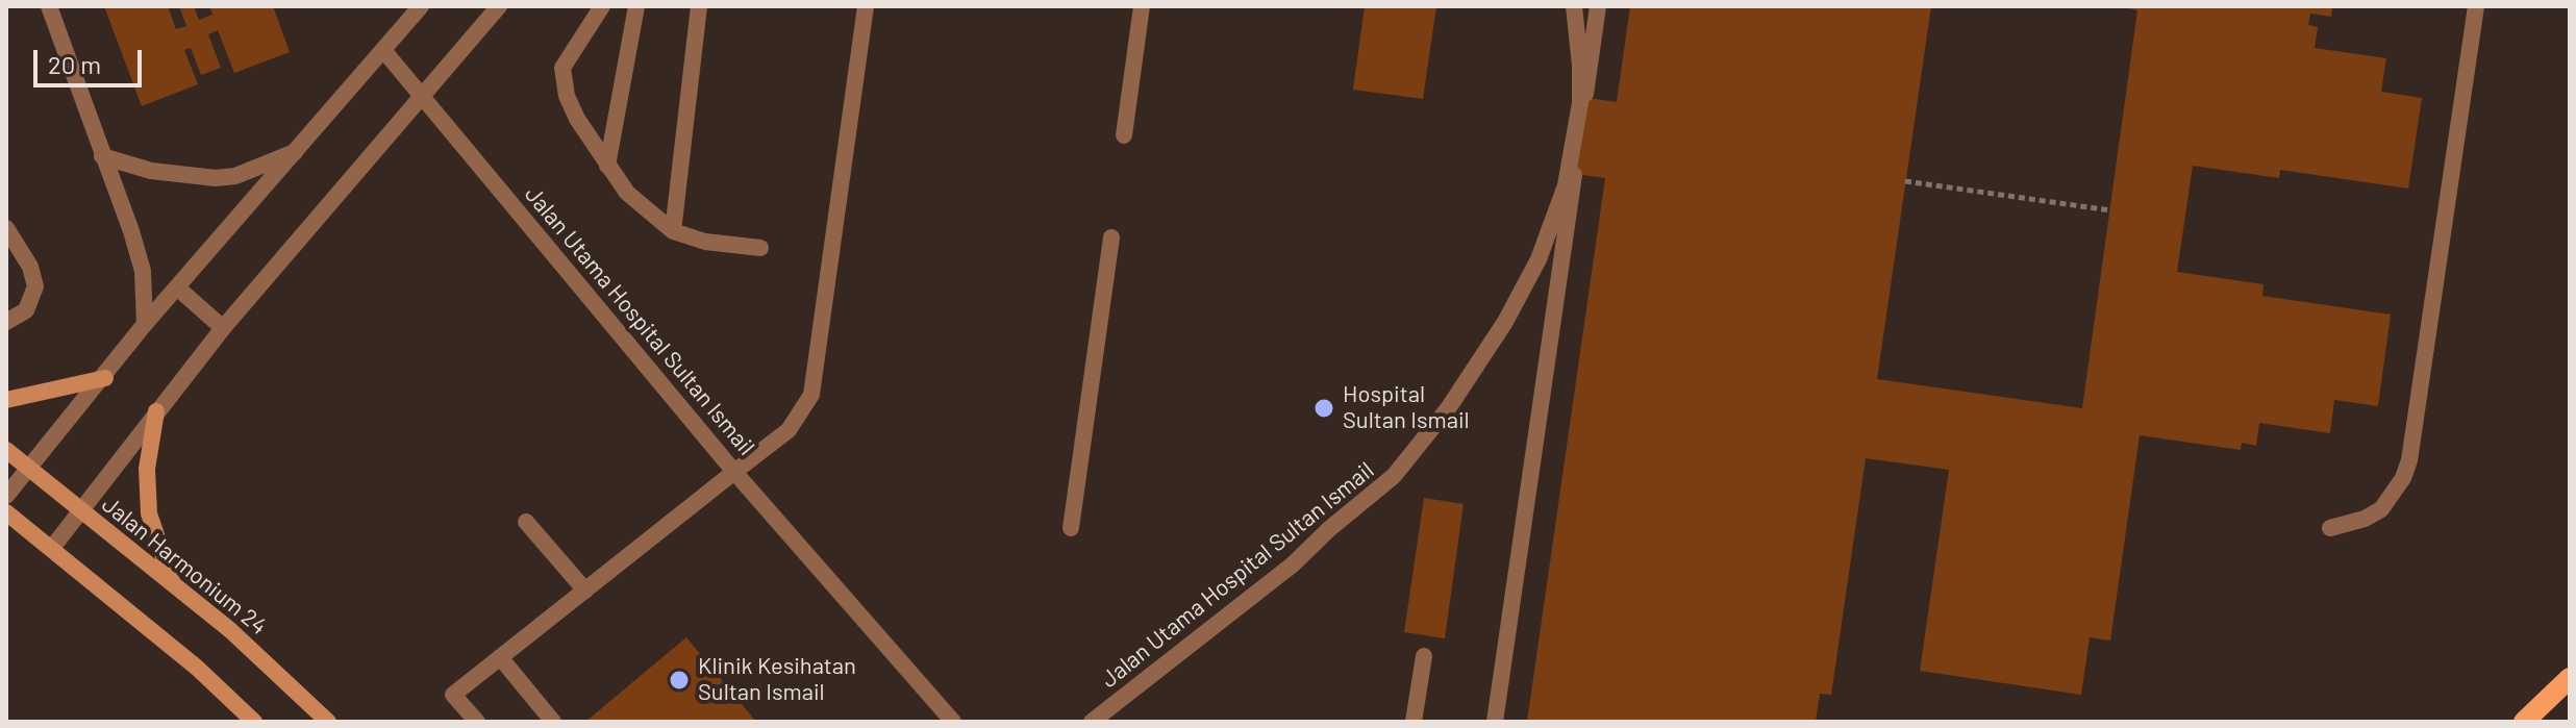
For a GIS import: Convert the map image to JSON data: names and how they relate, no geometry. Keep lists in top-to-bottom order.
{
  "streets": {
    "street": ["Jalan Utama Hospital Sultan Ismail", "Jalan Harmonium 24"]
  },
  "places": ["Hospital Sultan Ismail", "Klinik Kesihatan Sultan Ismail"],
  "scale_bar": "20 m"
}
